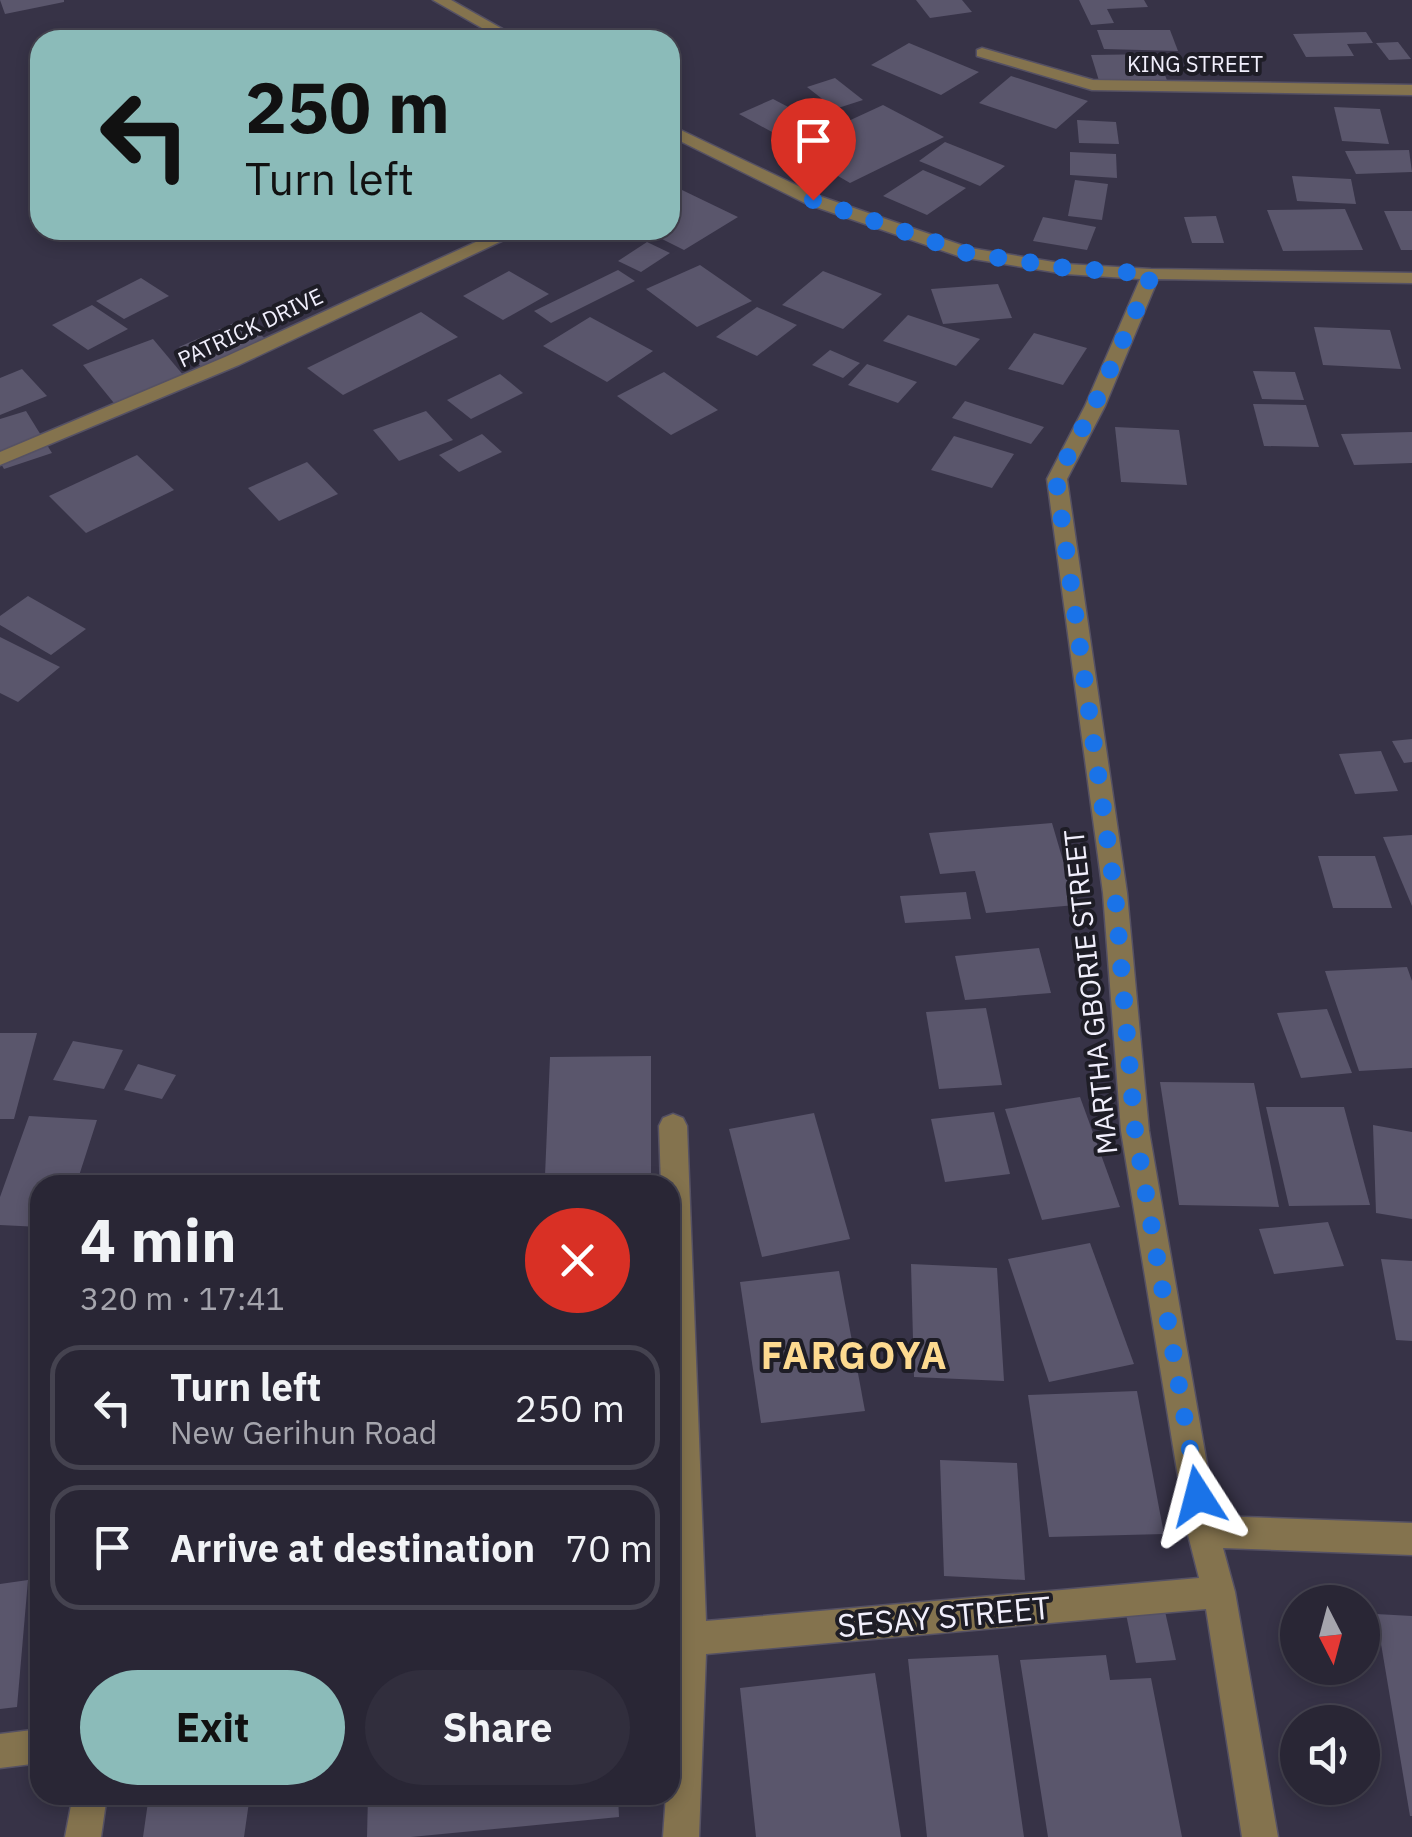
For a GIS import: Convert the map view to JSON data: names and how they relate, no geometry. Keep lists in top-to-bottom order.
{
  "streets": {
    "street": [
      "KING STREET",
      "PATRICK DRIVE",
      "MARTHA GBORIE STREET",
      "SESAY STREET"
    ]
  },
  "crossings": [
    ["MARTHA GBORIE STREET", "SESAY STREET"]
  ],
  "districts": ["FARGOYA"],
  "north": "bottom",
  "page": {
    "turn": ["250 m", "Turn left"],
    "heading": ["4 min", "320 m · 17:41"],
    "list": [
      {
        "name": "Turn left",
        "note": "New Gerihun Road",
        "value": "250 m"
      },
      {
        "name": "Arrive at destination",
        "value": "70 m"
      }
    ],
    "buttons": ["Exit", "Share"]
  }
}
